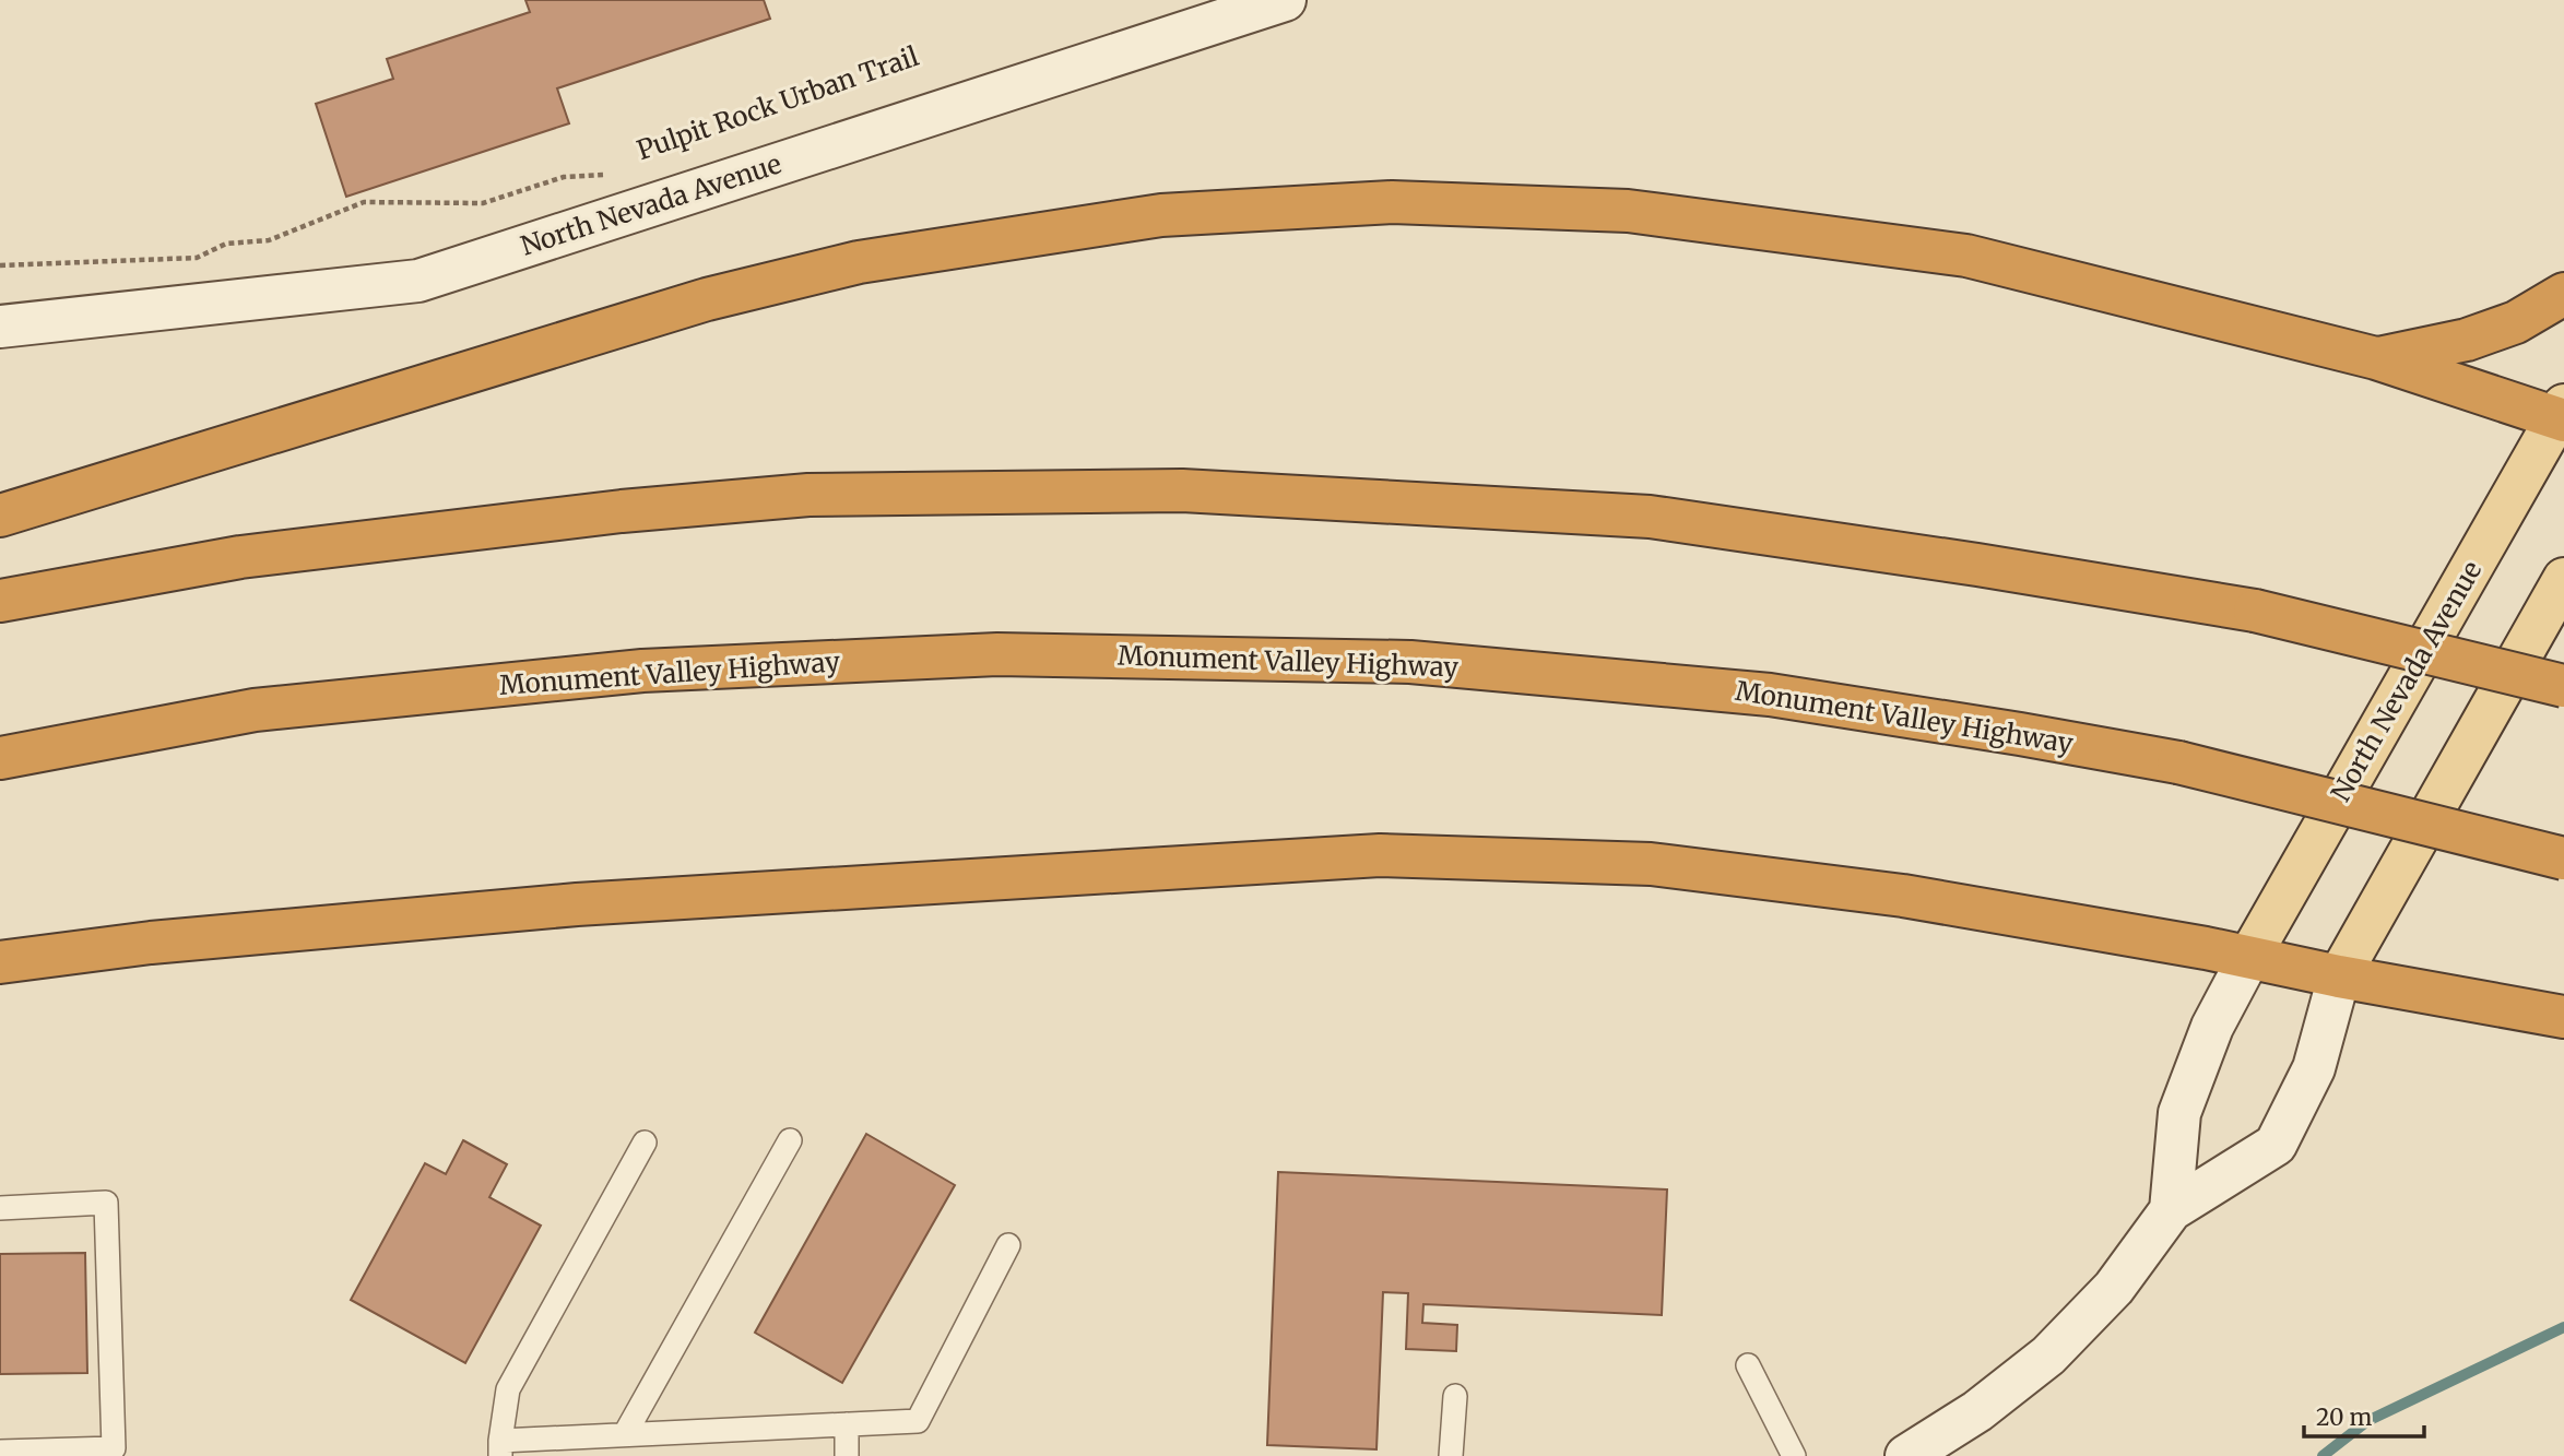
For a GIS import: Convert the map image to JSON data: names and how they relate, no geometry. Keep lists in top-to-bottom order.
{
  "streets": {
    "highway": ["Monument Valley Highway"],
    "main road": ["North Nevada Avenue"],
    "path": ["Pulpit Rock Urban Trail"]
  },
  "scale_bar": "20 m"
}
